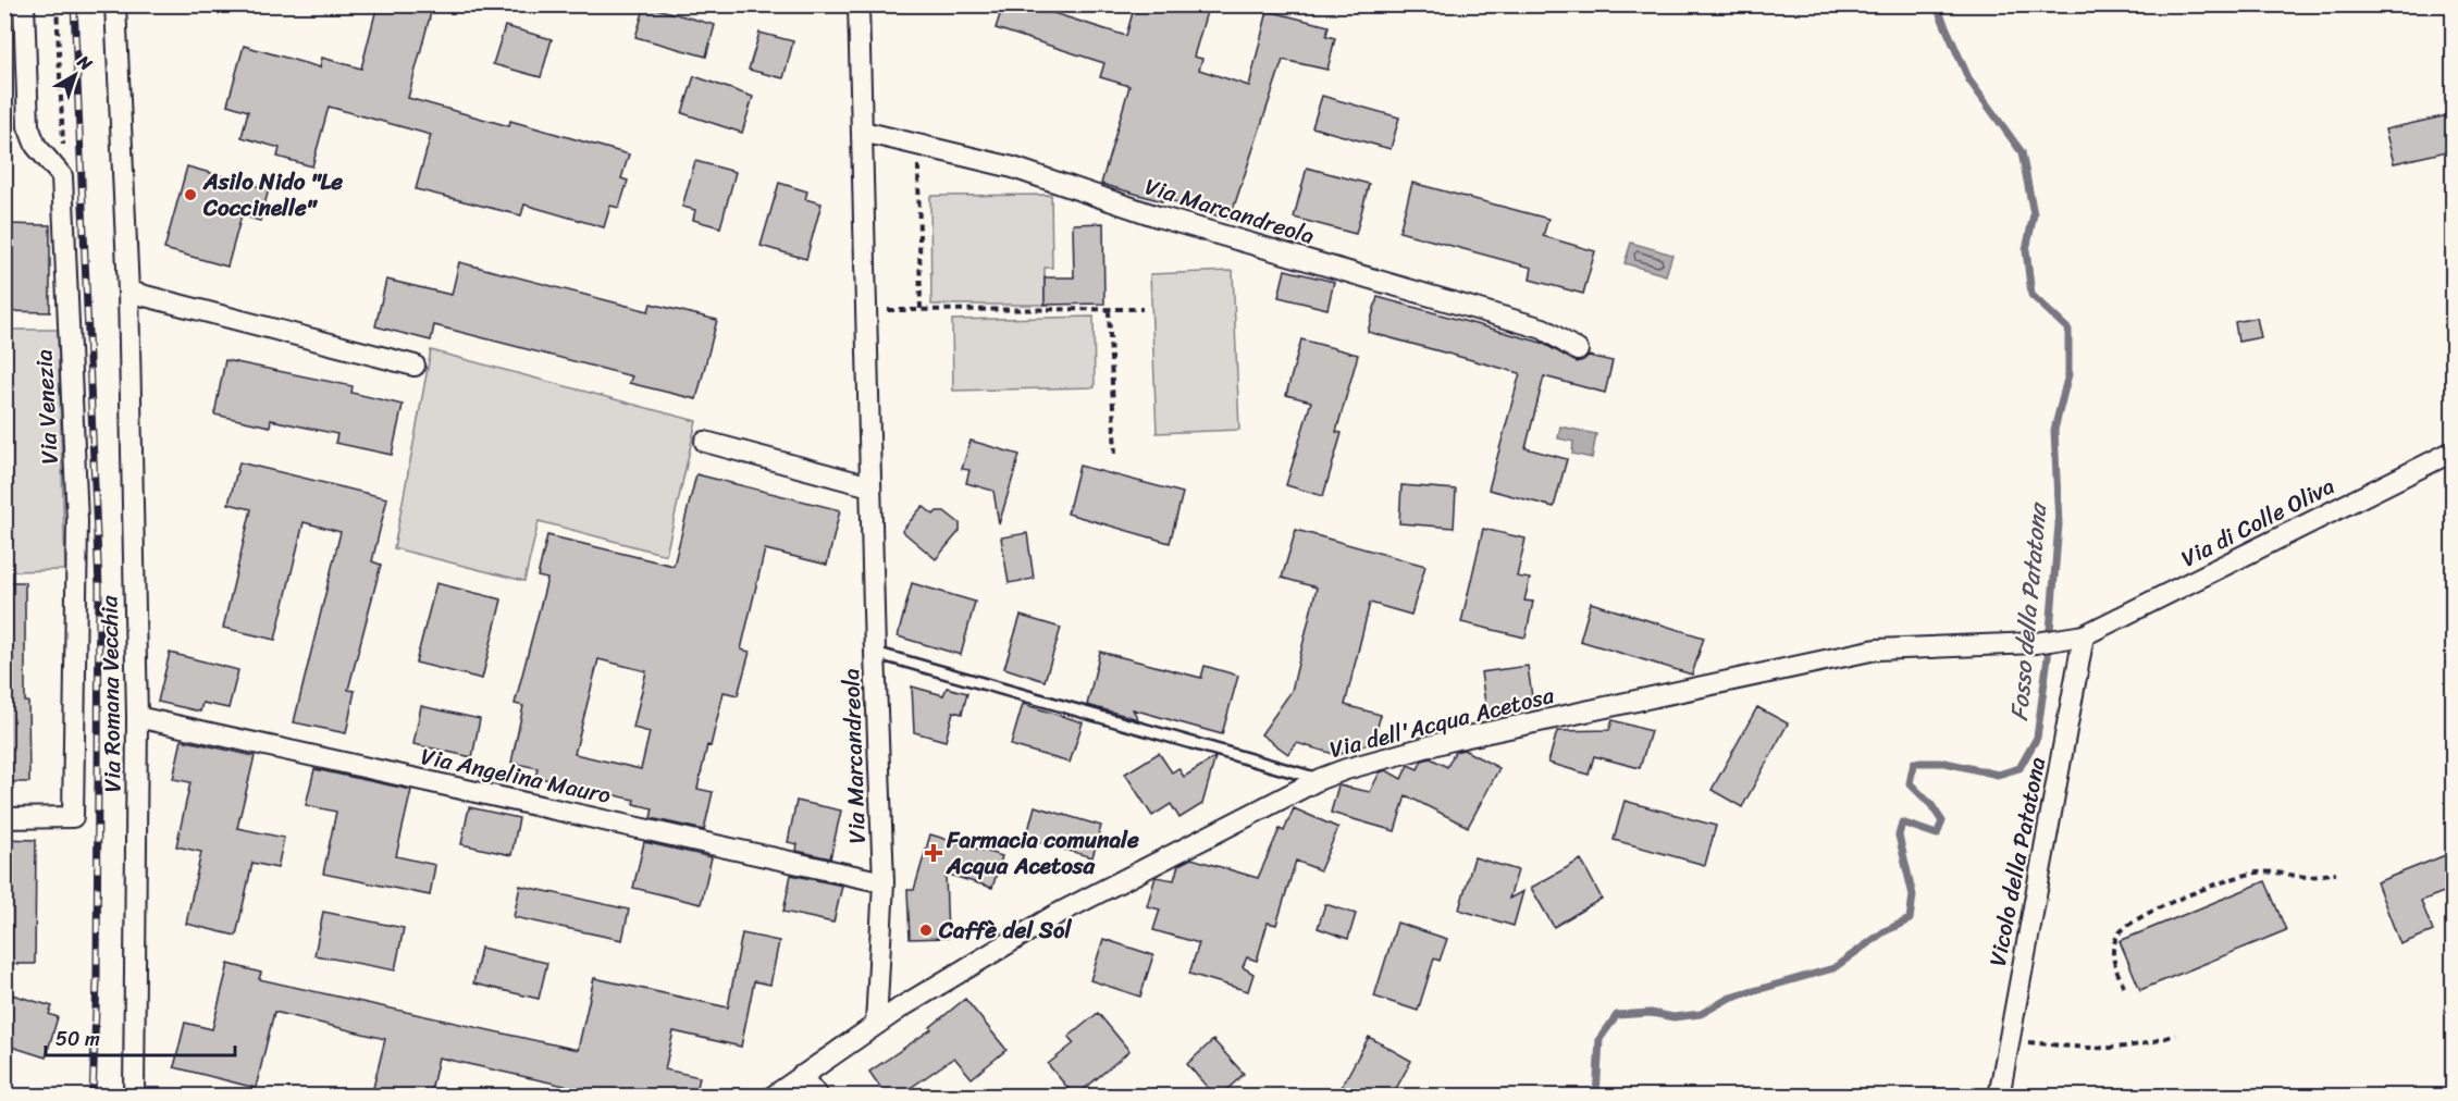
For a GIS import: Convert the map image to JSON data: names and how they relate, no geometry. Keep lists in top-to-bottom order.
{
  "streets": {
    "street": [
      "Via Marcandreola",
      "Via Venezia",
      "Via di Colle Oliva",
      "Via Romana Vecchia",
      "Via dell'Acqua Acetosa",
      "Via Angelina Mauro",
      "Vicolo della Patatona"
    ]
  },
  "crossings": [
    ["Via Marcandreola", "Via dell'Acqua Acetosa"],
    ["Via Marcandreola", "Via Angelina Mauro"],
    ["Via di Colle Oliva", "Via dell'Acqua Acetosa"],
    ["Via di Colle Oliva", "Vicolo della Patatona"],
    ["Via Romana Vecchia", "Via Angelina Mauro"],
    ["Via dell'Acqua Acetosa", "Vicolo della Patatona"]
  ],
  "water": ["Fosso della Patatona"],
  "places": {
    "other": ["Asilo Nido \"Le Coccinelle\"", "Caffè del Sol"],
    "health": ["Farmacia comunale Acqua Acetosa"]
  },
  "scale_bar": "50 m",
  "north": "top right"
}
